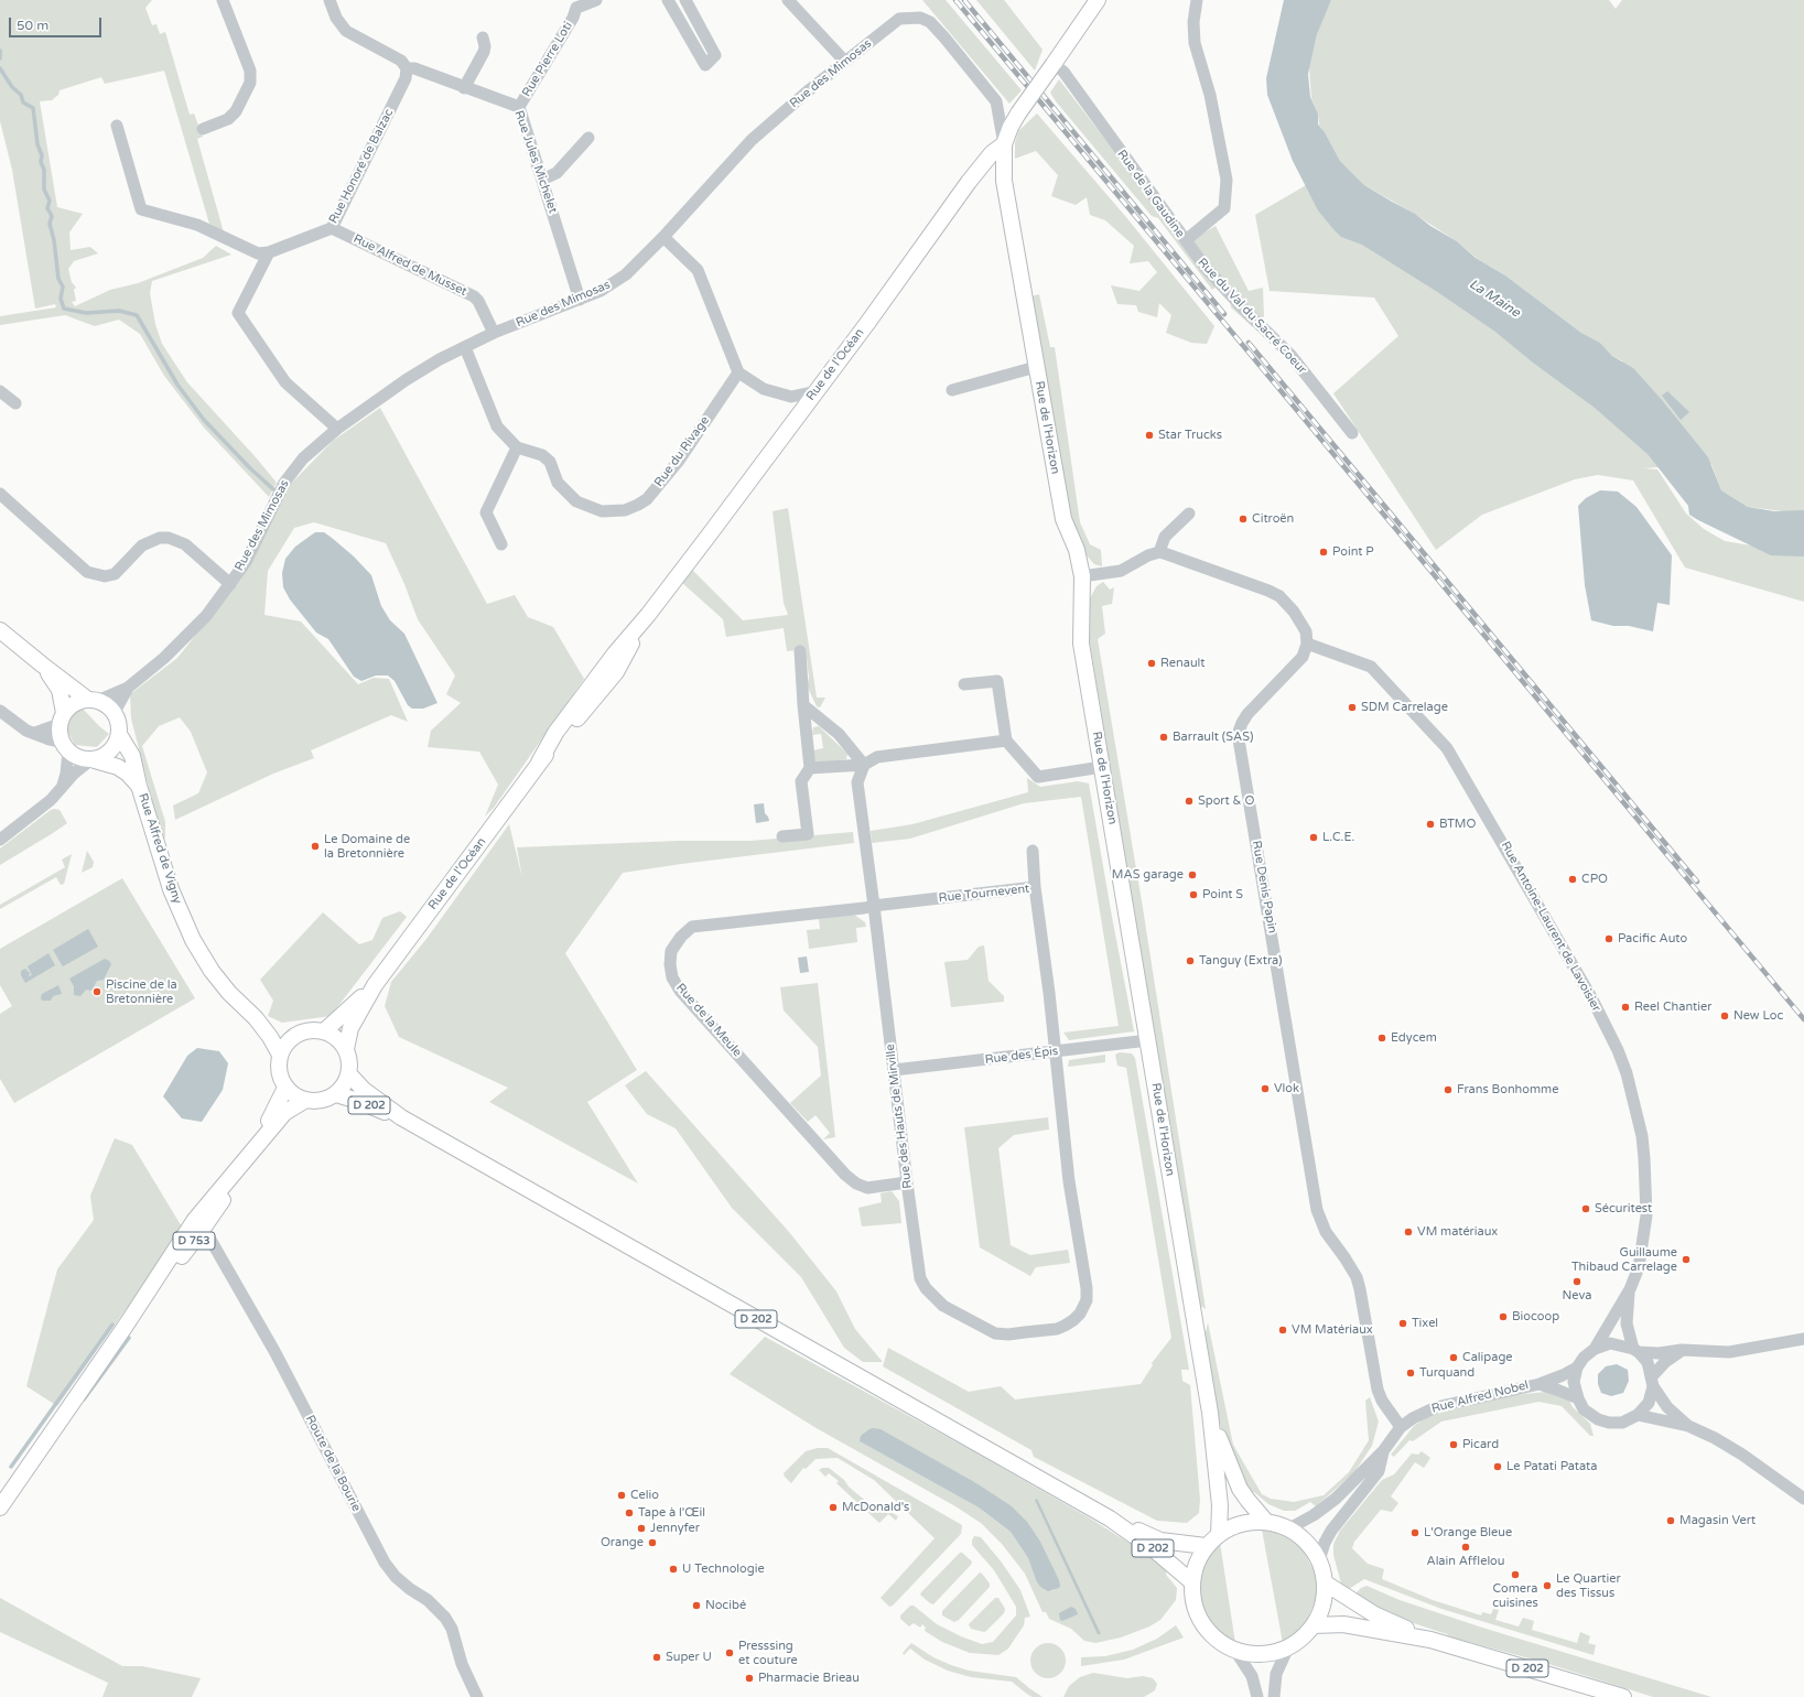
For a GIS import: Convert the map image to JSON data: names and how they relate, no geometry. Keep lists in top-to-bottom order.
{
  "streets": {
    "main road": [
      "Rue de l'Océan",
      "Rue de l'Horizon",
      "Rue Alfred de Vigny",
      "D 202",
      "D 753"
    ],
    "street": [
      "Rue Pierre Loti",
      "Rue des Mimosas",
      "Rue Jules Michelet",
      "Rue Honoré de Balzac",
      "Rue de la Gaudine",
      "Rue Alfred de Musset",
      "Rue du Val du Sacré Coeur",
      "Rue du Rivage",
      "Rue Denis Papin",
      "Rue Tournevent",
      "Rue Antoine-Laurent de Lavoisier",
      "Rue de la Meule",
      "Rue des Épis",
      "Rue des Hauts de Mirville",
      "Rue Alfred Nobel",
      "Route de la Bourie"
    ]
  },
  "crossings": [
    ["Rue Pierre Loti", "Rue Jules Michelet"],
    ["Rue des Mimosas", "Rue Jules Michelet"],
    ["Rue des Mimosas", "Rue Alfred de Musset"],
    ["Rue des Mimosas", "Rue de l'Océan"],
    ["Rue des Mimosas", "Rue de l'Horizon"],
    ["Rue des Mimosas", "Rue Alfred de Vigny"],
    ["Rue Jules Michelet", "Rue Honoré de Balzac"],
    ["Rue Honoré de Balzac", "Rue Alfred de Musset"],
    ["Rue de la Gaudine", "Rue du Val du Sacré Coeur"],
    ["Rue de la Gaudine", "Rue de l'Océan"],
    ["Rue de l'Océan", "Rue de l'Horizon"],
    ["Rue de l'Océan", "Rue Alfred de Vigny"],
    ["Rue de l'Océan", "D 202"],
    ["Rue de l'Océan", "D 753"],
    ["Rue de l'Horizon", "Rue des Épis"],
    ["Rue Alfred de Vigny", "D 202"],
    ["Rue Alfred de Vigny", "D 753"],
    ["Rue Denis Papin", "Rue Antoine-Laurent de Lavoisier"],
    ["Rue Denis Papin", "Rue Alfred Nobel"],
    ["Rue Tournevent", "Rue de la Meule"],
    ["Rue Tournevent", "Rue des Épis"],
    ["Rue Tournevent", "Rue des Hauts de Mirville"],
    ["Rue Antoine-Laurent de Lavoisier", "Rue Alfred Nobel"],
    ["Rue de la Meule", "Rue des Hauts de Mirville"],
    ["Rue des Épis", "Rue des Hauts de Mirville"],
    ["D 202", "D 753"],
    ["D 753", "Route de la Bourie"]
  ],
  "water": ["La Maine"],
  "places": [
    "Star Trucks",
    "Citroën",
    "Point P",
    "Renault",
    "SDM Carrelage",
    "Barrault (SAS)",
    "Sport & O",
    "BTMO",
    "L.C.E.",
    "Le Domaine de la Bretonnière",
    "MAS garage",
    "CPO",
    "Point S",
    "Pacific Auto",
    "Tanguy (Extra)",
    "Piscine de la Bretonnière",
    "Reel Chantier",
    "New Loc",
    "Edycem",
    "Vlok",
    "Frans Bonhomme",
    "Sécuritest",
    "VM matériaux",
    "Guillaume Thibaud Carrelage",
    "Neva",
    "Biocoop",
    "Tixel",
    "VM Matériaux",
    "Calipage",
    "Turquand",
    "Picard",
    "Le Patati Patata",
    "Celio",
    "McDonald's",
    "Tape à l'Œil",
    "Magasin Vert",
    "Jennyfer",
    "L'Orange Bleue",
    "Orange",
    "Alain Afflelou",
    "U Technologie",
    "Comera cuisines",
    "Le Quartier des Tissus",
    "Nocibé",
    "Presssing et couture",
    "Super U",
    "Pharmacie Brieau"
  ],
  "scale_bar": "50 m"
}
